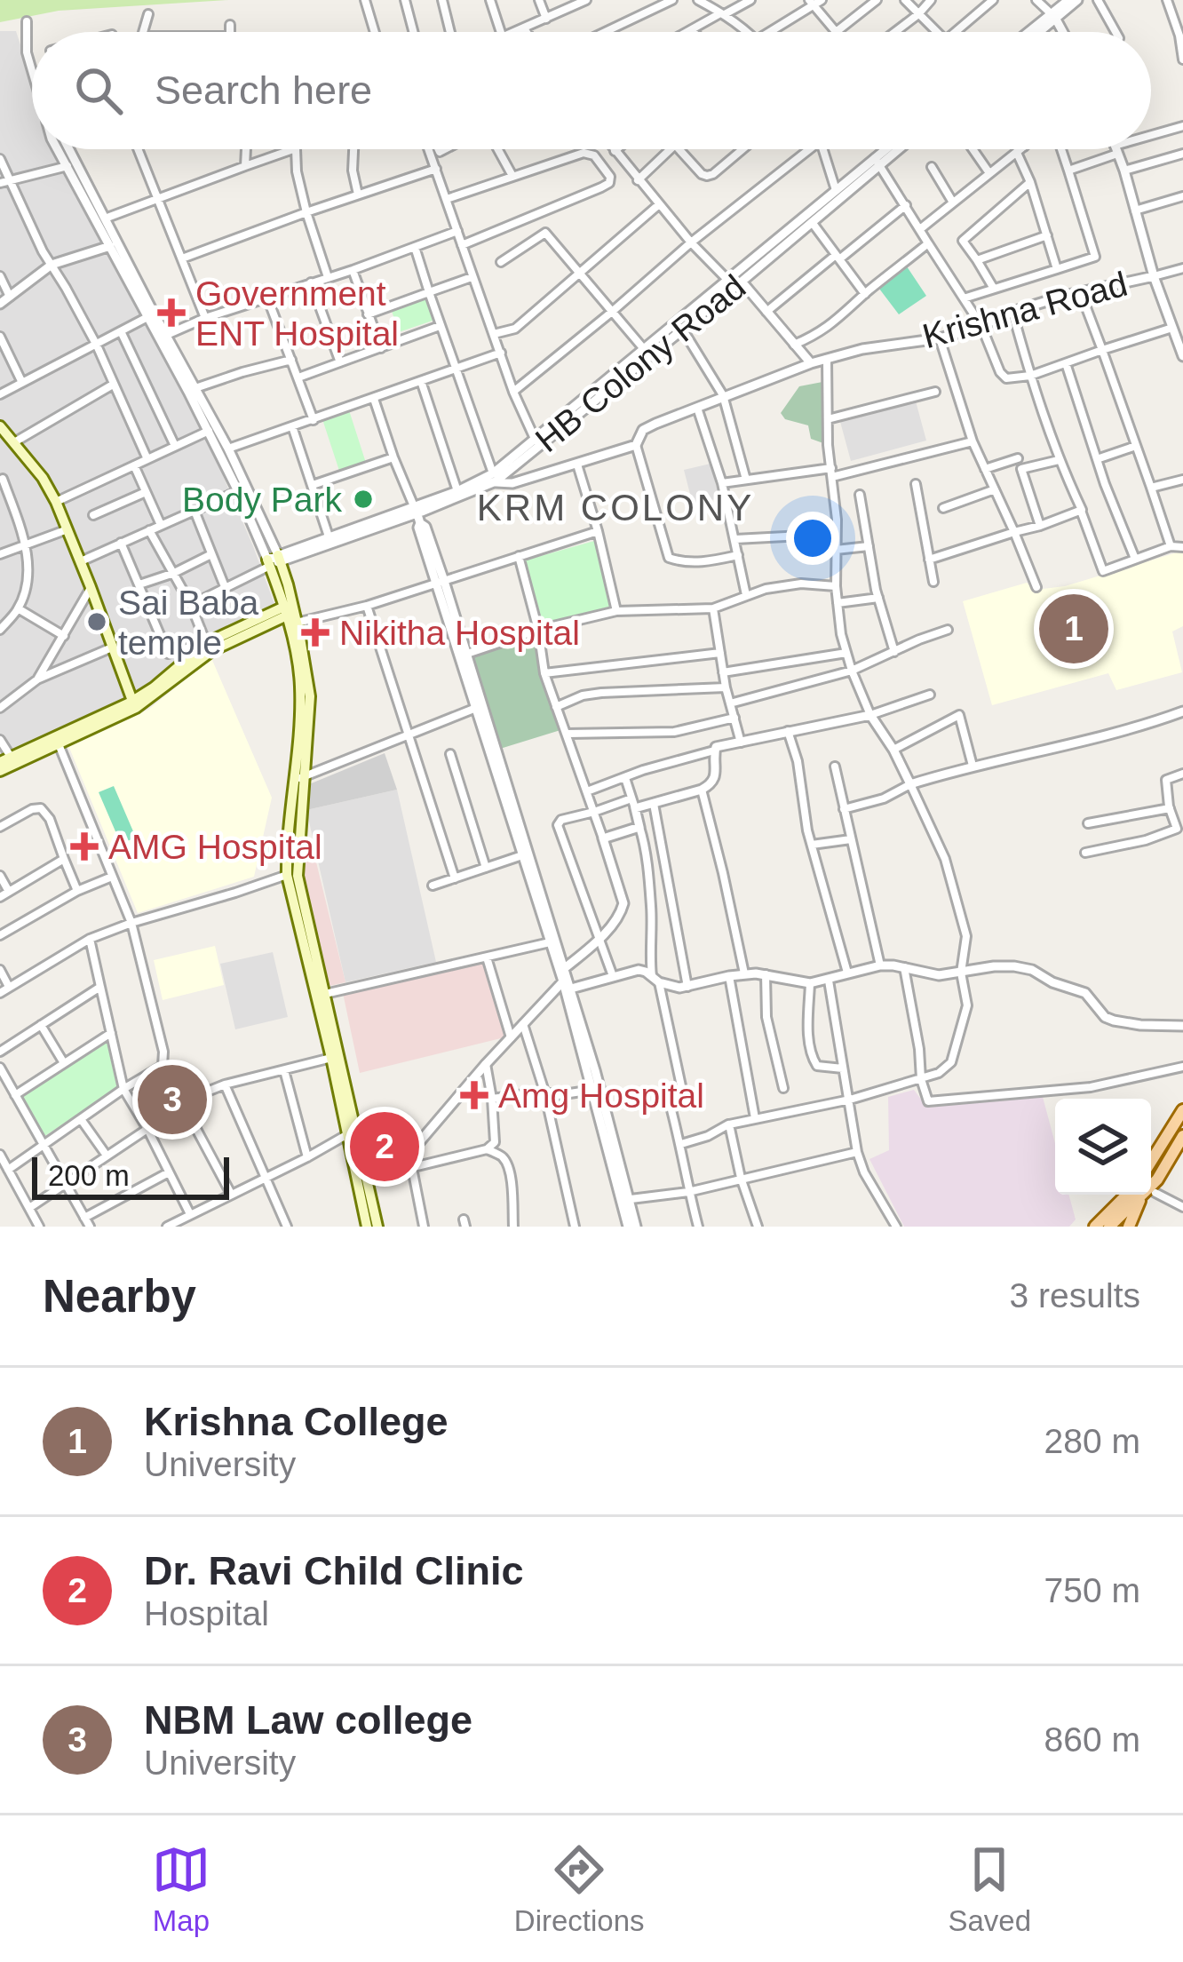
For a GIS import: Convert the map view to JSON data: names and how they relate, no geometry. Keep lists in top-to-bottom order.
{
  "streets": {
    "street": ["Krishna Road", "HB Colony Road"]
  },
  "crossings": [
    ["Krishna Road", "HB Colony Road"]
  ],
  "districts": ["KRM COLONY"],
  "places": {
    "health": [
      "Government ENT Hospital",
      "Nikitha Hospital",
      "AMG Hospital",
      "Amg Hospital"
    ],
    "other": ["Body Park", "Sai Baba temple"]
  },
  "scale_bar": "200 m",
  "page": {
    "search": "Search here",
    "pins": ["1", "3", "2"],
    "scale": "200 m",
    "heading": ["Nearby", "3 results"],
    "list": [
      {
        "mark": "1",
        "name": "Krishna College",
        "note": "University",
        "value": "280 m"
      },
      {
        "mark": "2",
        "name": "Dr. Ravi Child Clinic",
        "note": "Hospital",
        "value": "750 m"
      },
      {
        "mark": "3",
        "name": "NBM Law college",
        "note": "University",
        "value": "860 m"
      }
    ],
    "nav": ["Map", "Directions", "Saved"]
  }
}
